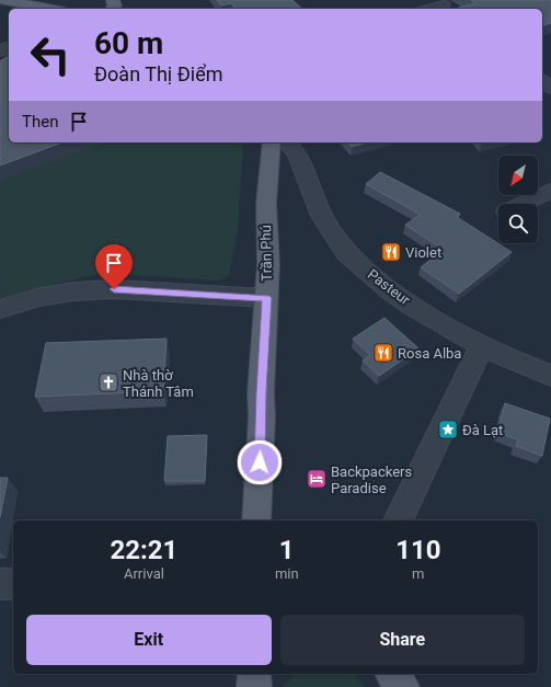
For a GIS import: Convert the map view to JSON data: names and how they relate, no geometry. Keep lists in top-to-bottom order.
{
  "streets": {
    "main road": ["Trần Phú"],
    "street": ["Pasteur"]
  },
  "places": {
    "restaurant": ["Violet", "Rosa Alba"],
    "church": ["Nhà thờ Thánh Tâm"],
    "place": ["Đà Lạt"],
    "hotel": ["Backpackers Paradise"]
  },
  "north": "bottom left",
  "page": {
    "turn": ["60 m", "Đoàn Thị Điểm"],
    "then": "Then",
    "eta": [
      "22:21",
      "Arrival",
      "1",
      "min",
      "110",
      "m"
    ],
    "buttons": ["Exit", "Share"]
  }
}
